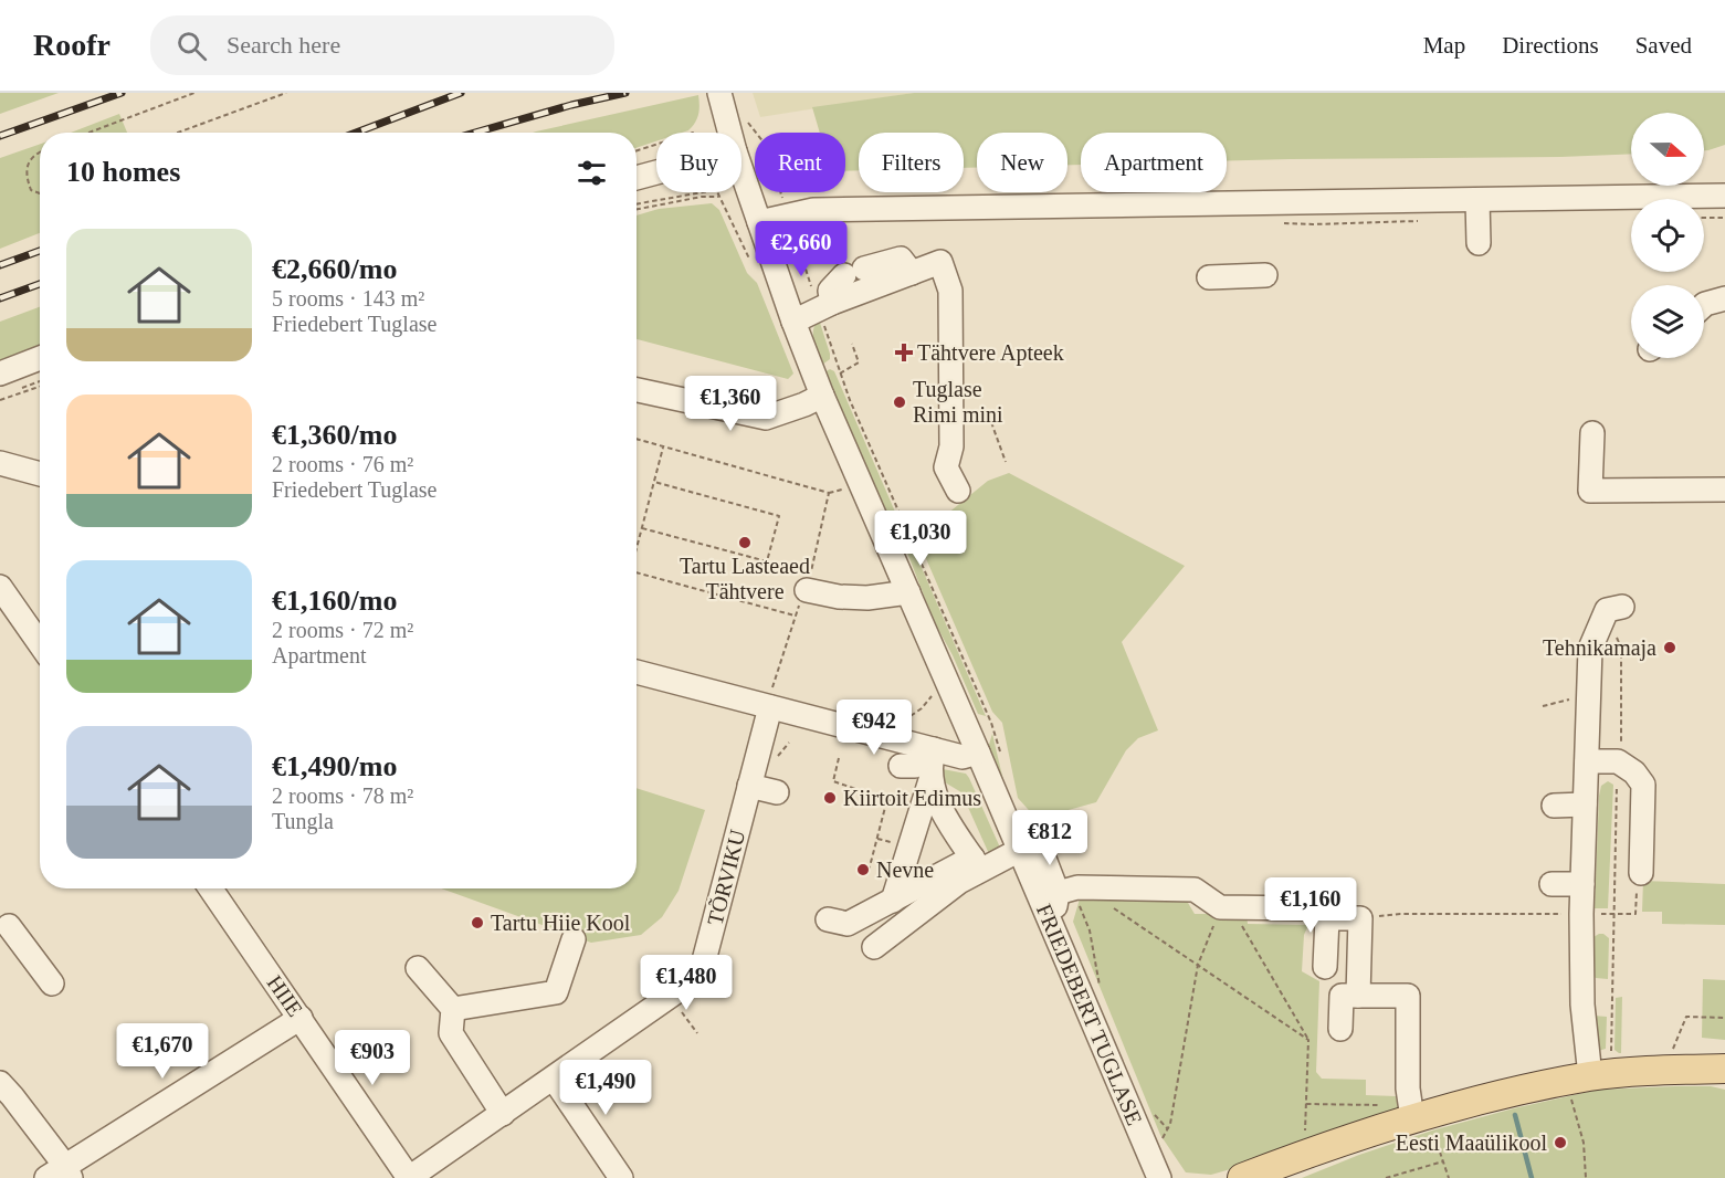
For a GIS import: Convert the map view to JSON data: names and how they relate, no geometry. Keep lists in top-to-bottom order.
{
  "streets": {
    "street": ["TÕRVIKU", "HIIE", "FRIEDEBERT TUGLASE"]
  },
  "crossings": [
    ["TÕRVIKU", "HIIE"]
  ],
  "places": {
    "health": ["Tähtvere Apteek"],
    "other": [
      "Tuglase Rimi mini",
      "Tartu Lasteaed Tähtvere",
      "Tehnikamaja",
      "Kiirtoit Edimus",
      "Nevne",
      "Tartu Hiie Kool",
      "Eesti Maaülikool"
    ]
  },
  "north": "right",
  "page": {
    "header": "Roofr",
    "search": "Search here",
    "nav": ["Map", "Directions", "Saved"],
    "chip": [
      "Buy",
      "Rent",
      "Filters",
      "New",
      "Apartment"
    ],
    "heading": "10 homes",
    "list": [
      {
        "name": "€2,660/mo",
        "note": "5 rooms · 143 m² · Friedebert Tuglase"
      },
      {
        "name": "€1,360/mo",
        "note": "2 rooms · 76 m² · Friedebert Tuglase"
      },
      {
        "name": "€1,160/mo",
        "note": "2 rooms · 72 m² · Apartment"
      },
      {
        "name": "€1,490/mo",
        "note": "2 rooms · 78 m² · Tungla"
      }
    ],
    "price": [
      "€2,660",
      "€1,360",
      "€1,030",
      "€942",
      "€812",
      "€1,160",
      "€1,480",
      "€1,670",
      "€903",
      "€1,490"
    ]
  }
}
